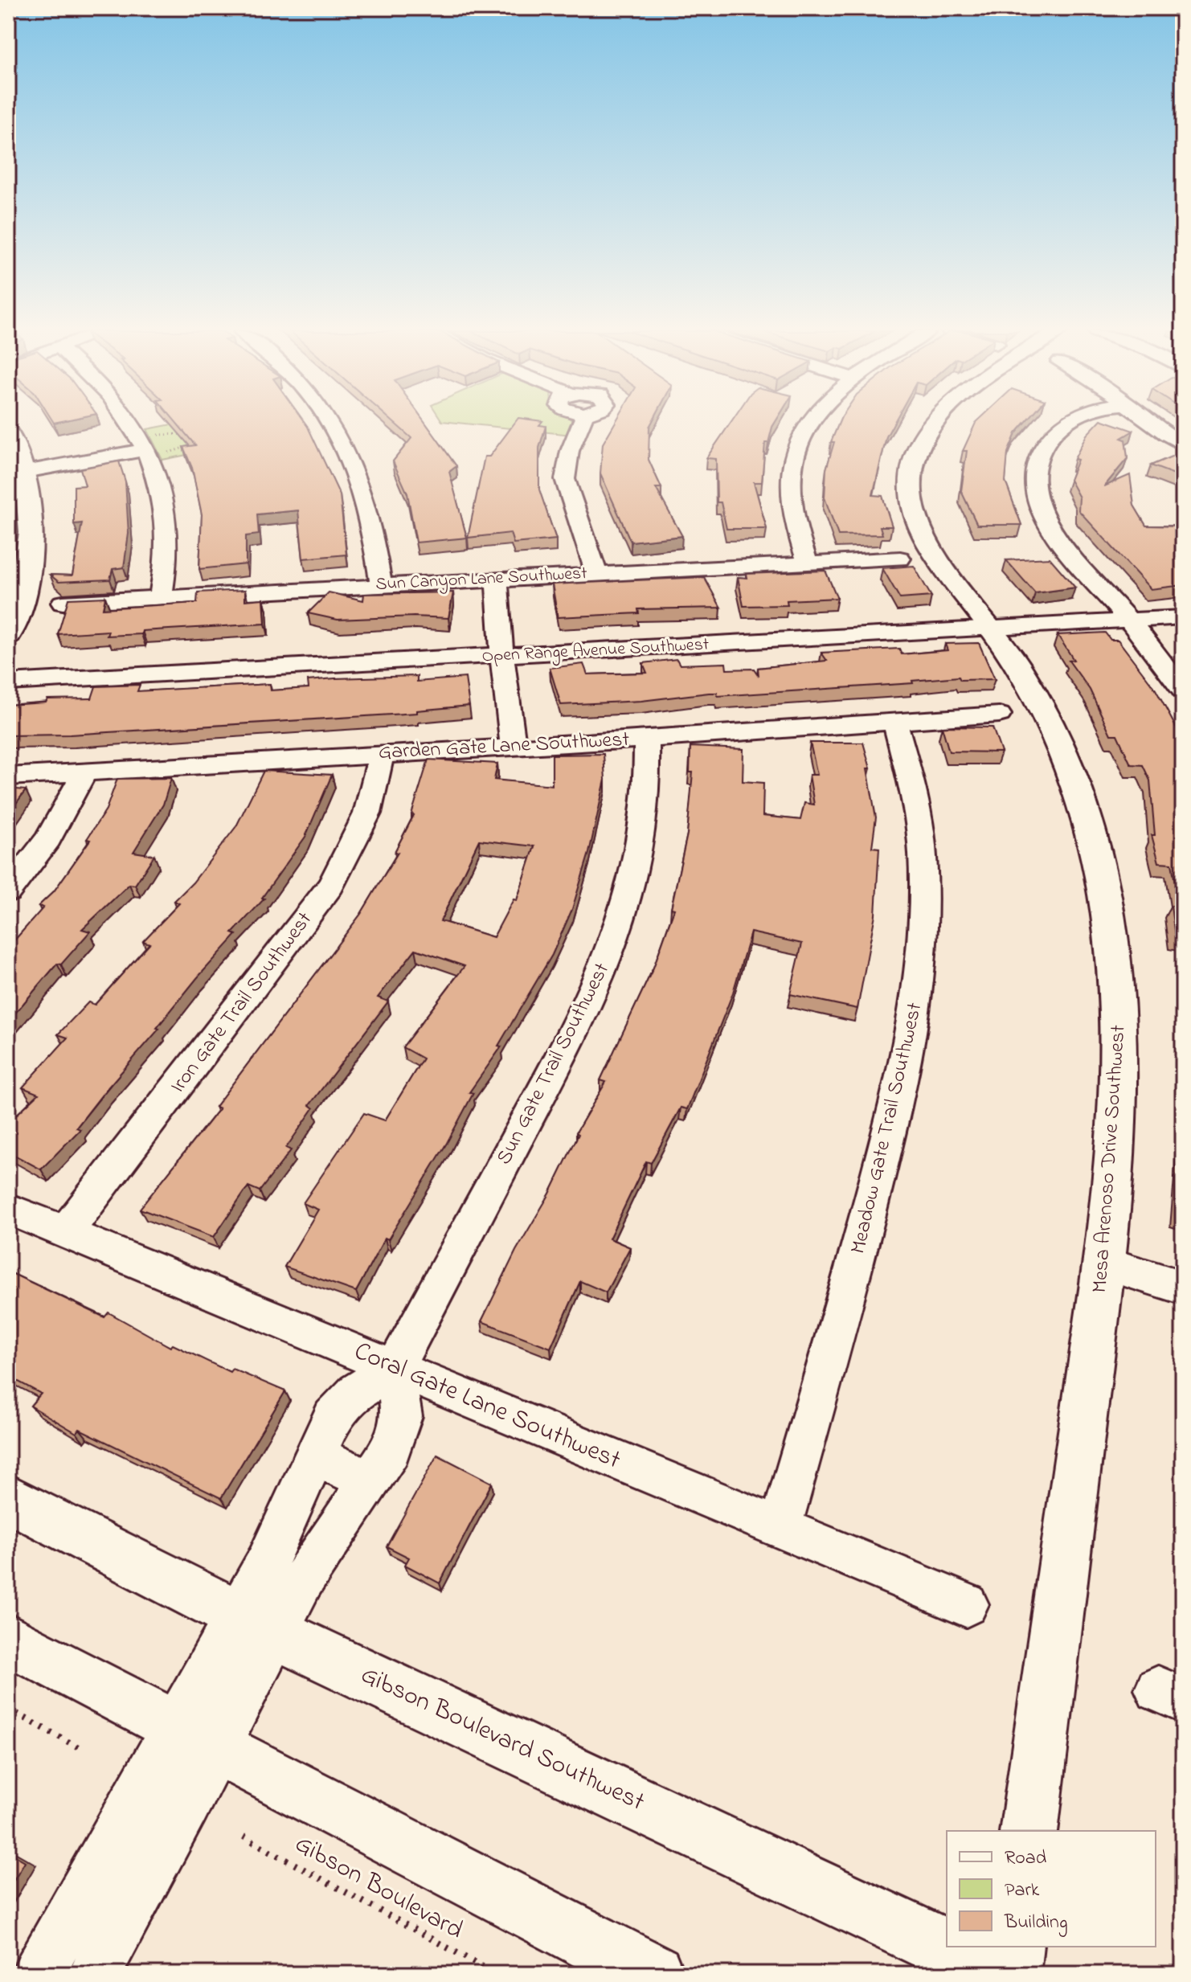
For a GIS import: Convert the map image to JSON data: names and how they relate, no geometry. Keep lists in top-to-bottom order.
{
  "streets": {
    "street": [
      "Sun Canyon Lane Southwest",
      "Open Range Avenue Southwest",
      "Garden Gate Lane Southwest",
      "Iron Gate Trail Southwest",
      "Sun Gate Trail Southwest",
      "Meadow Gate Trail Southwest",
      "Mesa Arenoso Drive Southwest",
      "Coral Gate Lane Southwest",
      "Gibson Boulevard Southwest"
    ],
    "path": ["Gibson Boulevard"]
  },
  "crossings": [
    ["Open Range Avenue Southwest", "Mesa Arenoso Drive Southwest"],
    ["Garden Gate Lane Southwest", "Iron Gate Trail Southwest"],
    ["Garden Gate Lane Southwest", "Sun Gate Trail Southwest"],
    ["Garden Gate Lane Southwest", "Meadow Gate Trail Southwest"],
    ["Iron Gate Trail Southwest", "Coral Gate Lane Southwest"],
    ["Sun Gate Trail Southwest", "Coral Gate Lane Southwest"],
    ["Meadow Gate Trail Southwest", "Coral Gate Lane Southwest"]
  ],
  "legend": ["Road", "Park", "Building"]
}
